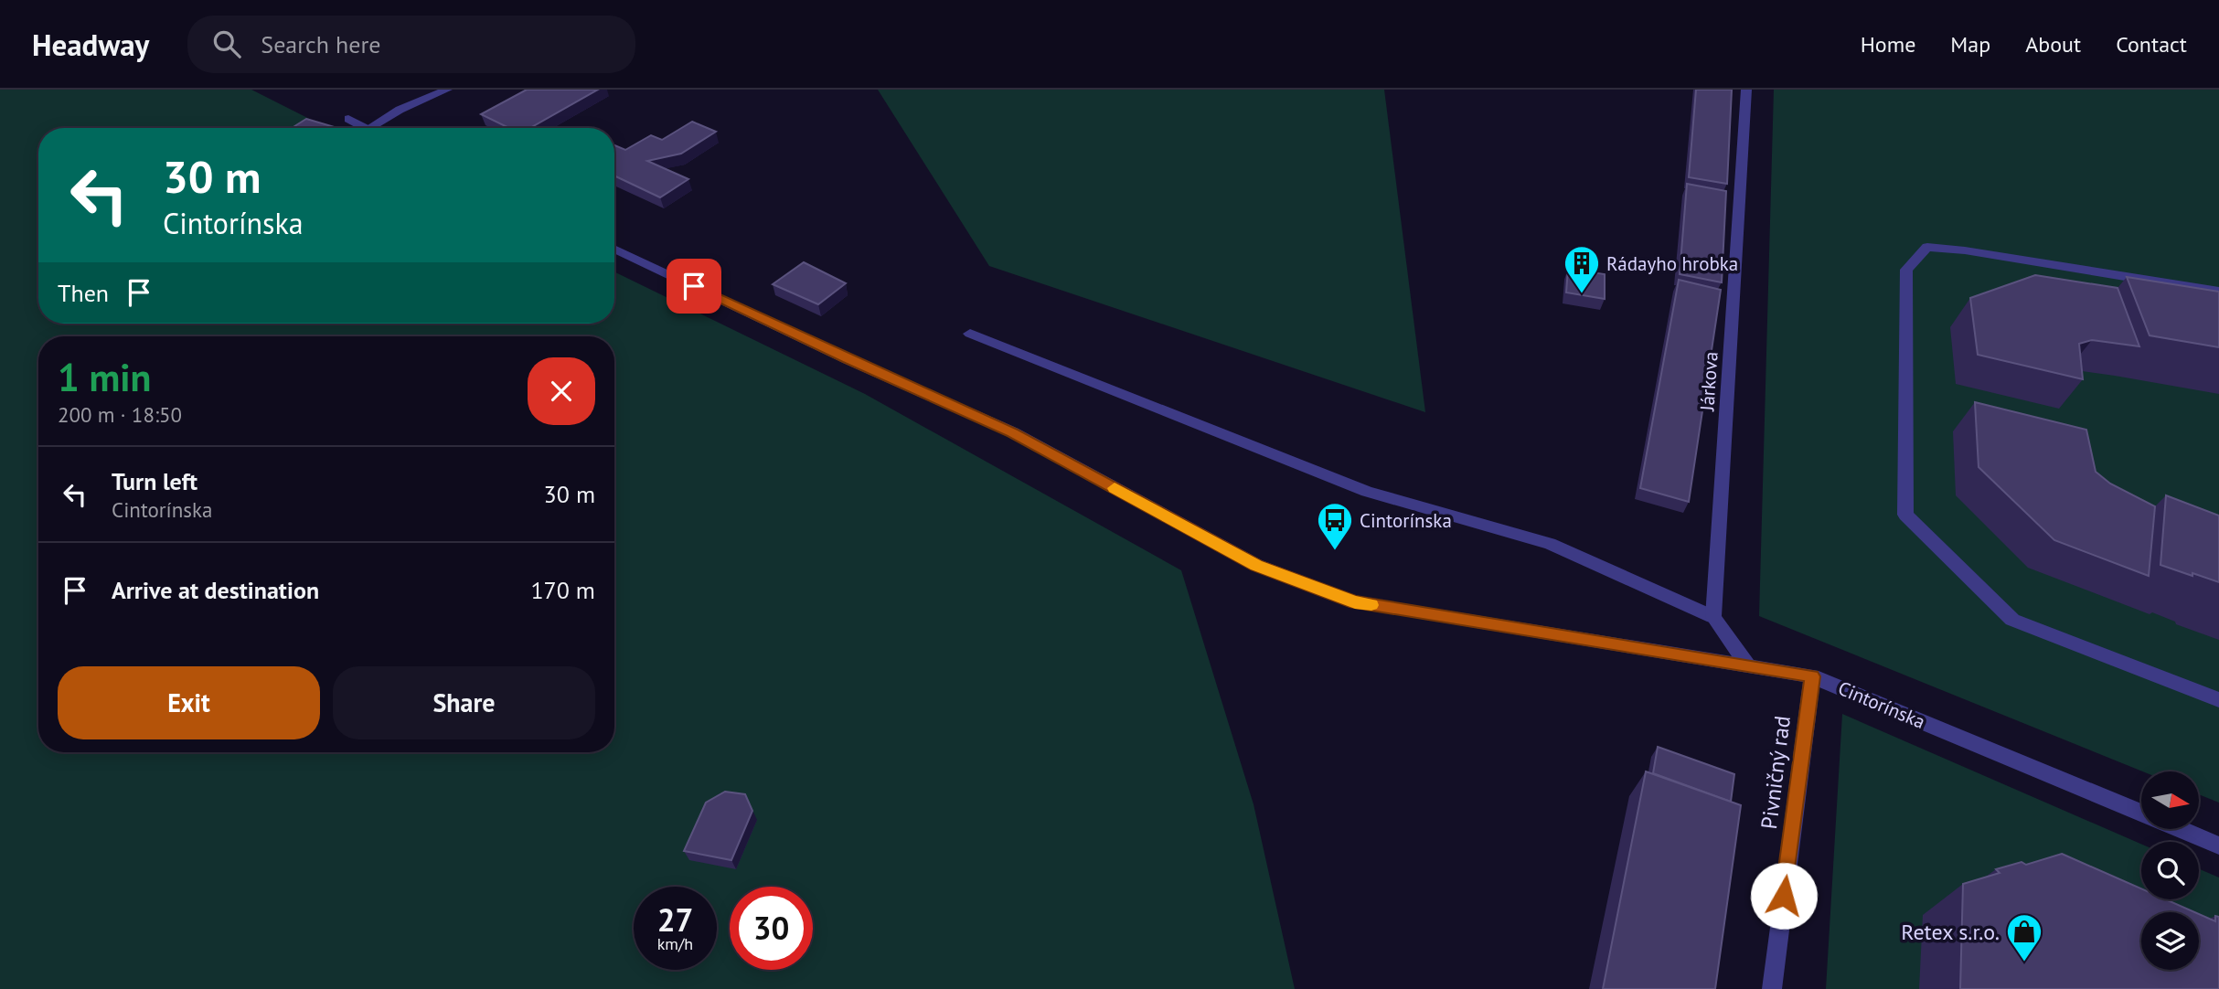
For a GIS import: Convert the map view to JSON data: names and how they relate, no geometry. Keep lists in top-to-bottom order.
{
  "streets": {
    "street": ["Járkova", "Cintorínska", "Pivničný rad"]
  },
  "crossings": [
    ["Cintorínska", "Pivničný rad"]
  ],
  "places": {
    "building": ["Rádayho hrobka"],
    "bus stop": ["Cintorínska"],
    "shop": ["Retex s.r.o."]
  },
  "north": "right",
  "page": {
    "header": "Headway",
    "search": "Search here",
    "nav": [
      "Home",
      "Map",
      "About",
      "Contact"
    ],
    "turn": ["30 m", "Cintorínska"],
    "then": "Then",
    "heading": ["1 min", "200 m · 18:50"],
    "list": [
      {
        "name": "Turn left",
        "note": "Cintorínska",
        "value": "30 m"
      },
      {
        "name": "Arrive at destination",
        "value": "170 m"
      }
    ],
    "buttons": ["Exit", "Share"],
    "speed": "27 km/h",
    "limit": "30"
  }
}
